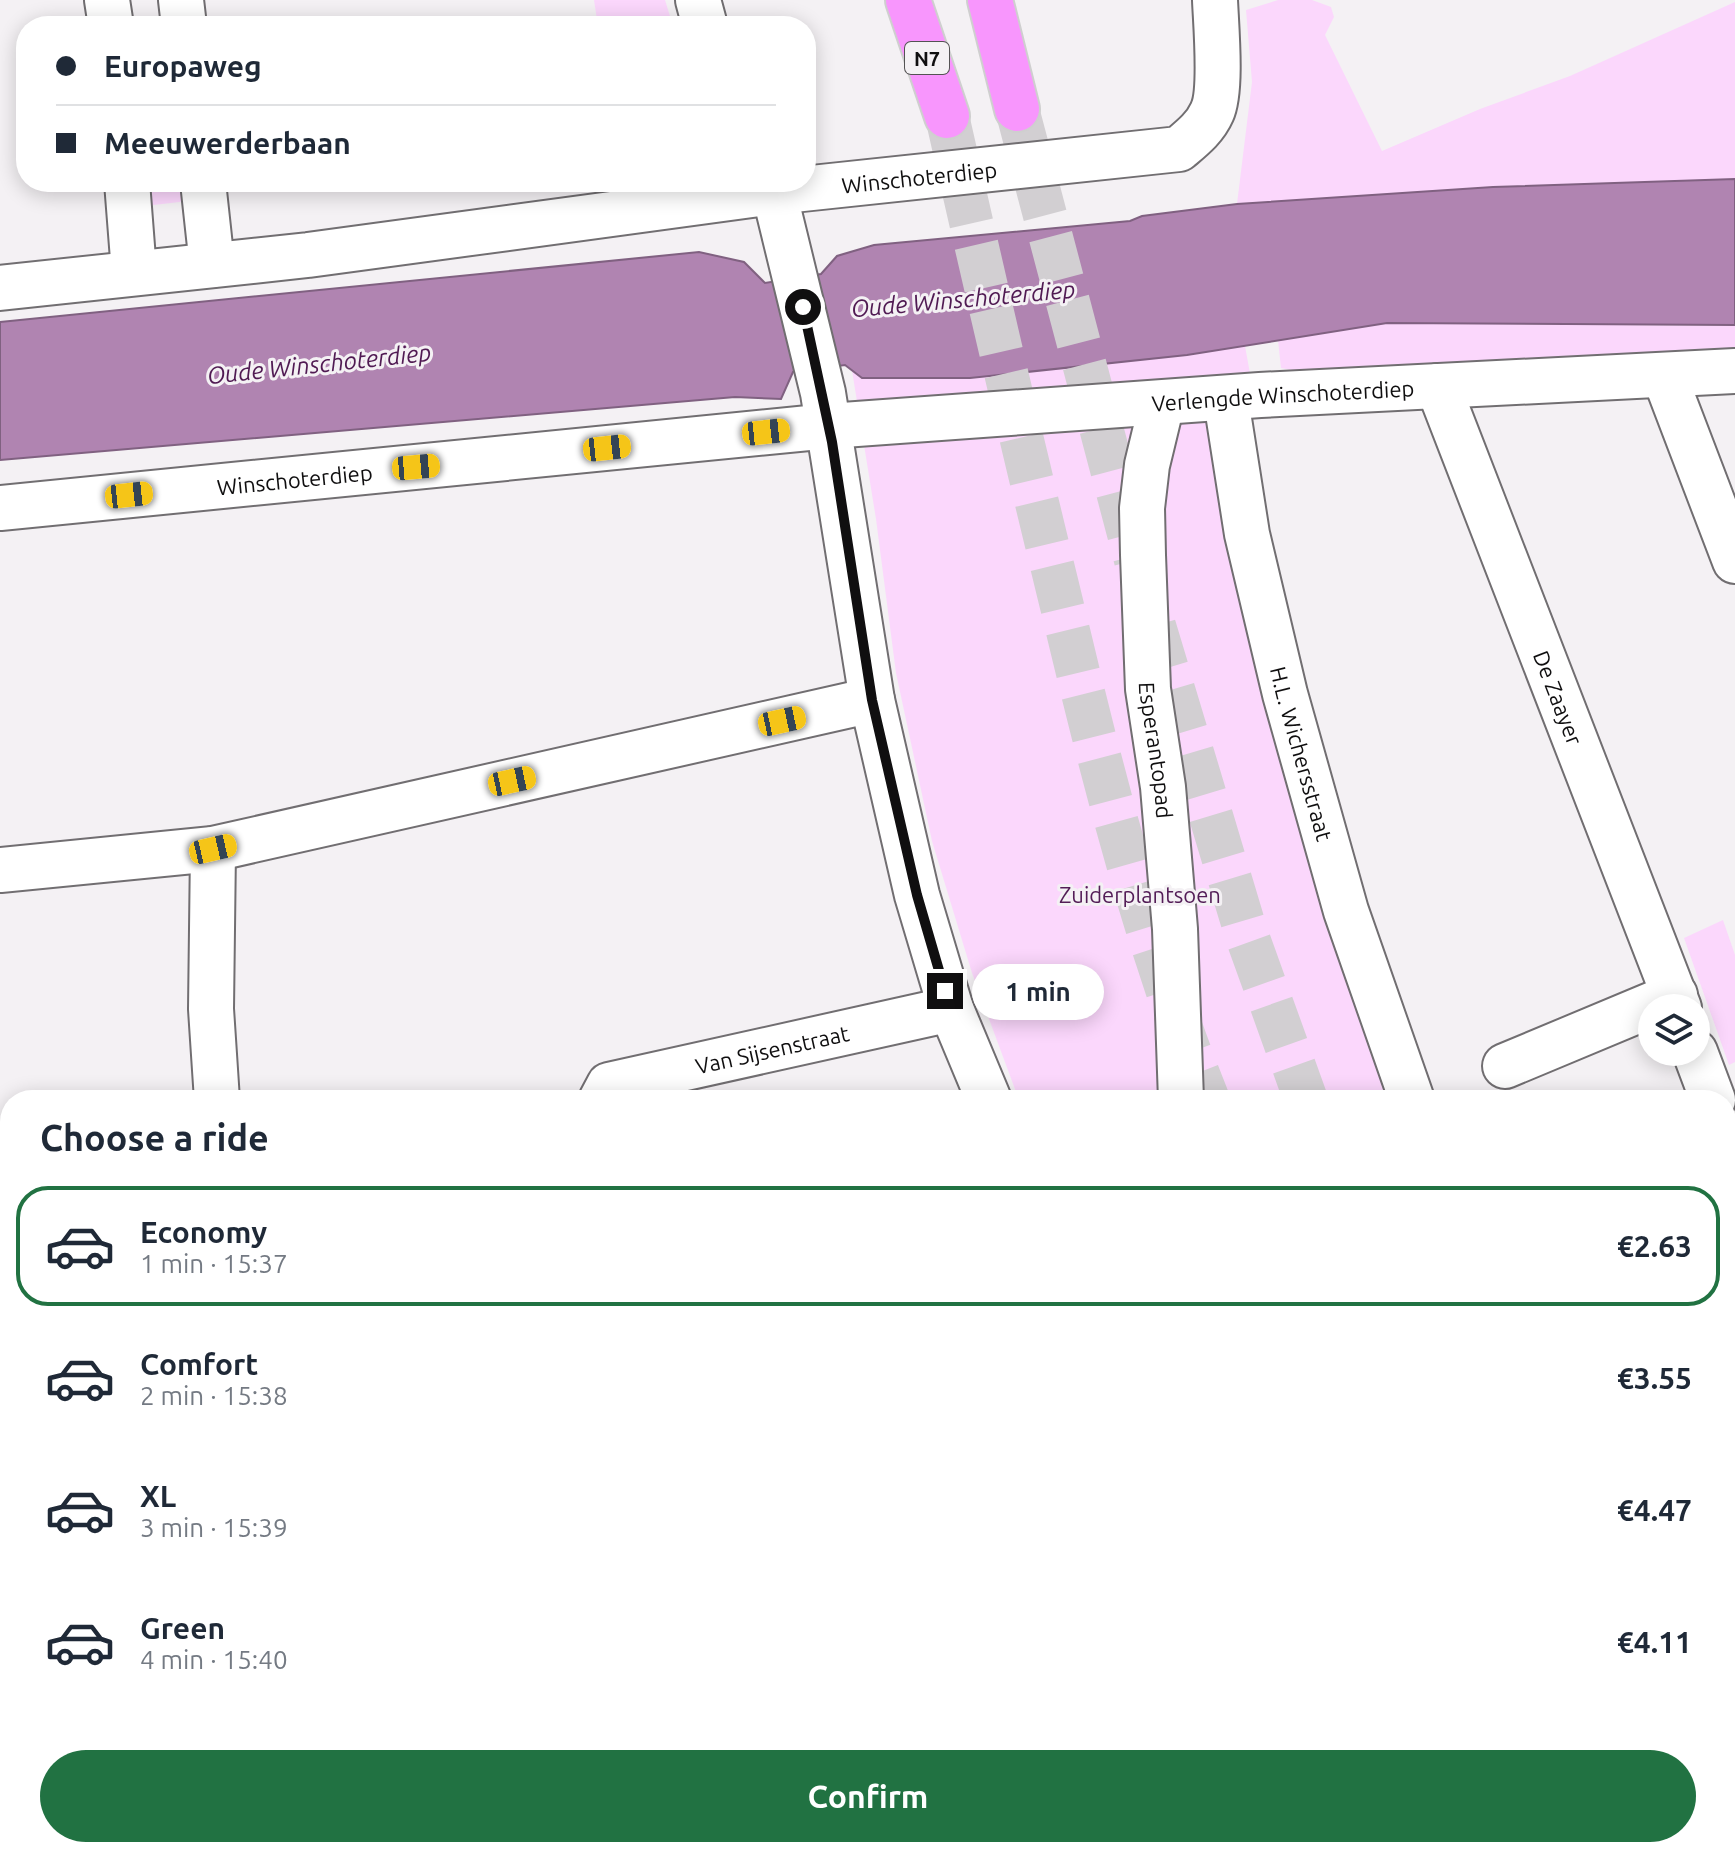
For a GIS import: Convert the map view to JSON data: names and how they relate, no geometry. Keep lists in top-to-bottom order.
{
  "streets": {
    "highway": ["N7"],
    "street": [
      "Winschoterdiep",
      "Verlengde Winschoterdiep",
      "De Zaayer",
      "Esperantopad",
      "H.L. Wichersstraat",
      "Van Sijsenstraat"
    ]
  },
  "crossings": [
    ["Winschoterdiep", "Verlengde Winschoterdiep"],
    ["Verlengde Winschoterdiep", "De Zaayer"],
    ["Verlengde Winschoterdiep", "Esperantopad"],
    ["Verlengde Winschoterdiep", "H.L. Wichersstraat"]
  ],
  "water": ["Oude Winschoterdiep"],
  "parks": ["Zuiderplantsoen"],
  "page": {
    "banner": ["Europaweg", "Meeuwerderbaan"],
    "bubble": "1 min",
    "heading": "Choose a ride",
    "list": [
      {
        "name": "Economy",
        "note": "1 min · 15:37",
        "value": "€2.63"
      },
      {
        "name": "Comfort",
        "note": "2 min · 15:38",
        "value": "€3.55"
      },
      {
        "name": "XL",
        "note": "3 min · 15:39",
        "value": "€4.47"
      },
      {
        "name": "Green",
        "note": "4 min · 15:40",
        "value": "€4.11"
      }
    ],
    "buttons": "Confirm"
  }
}
